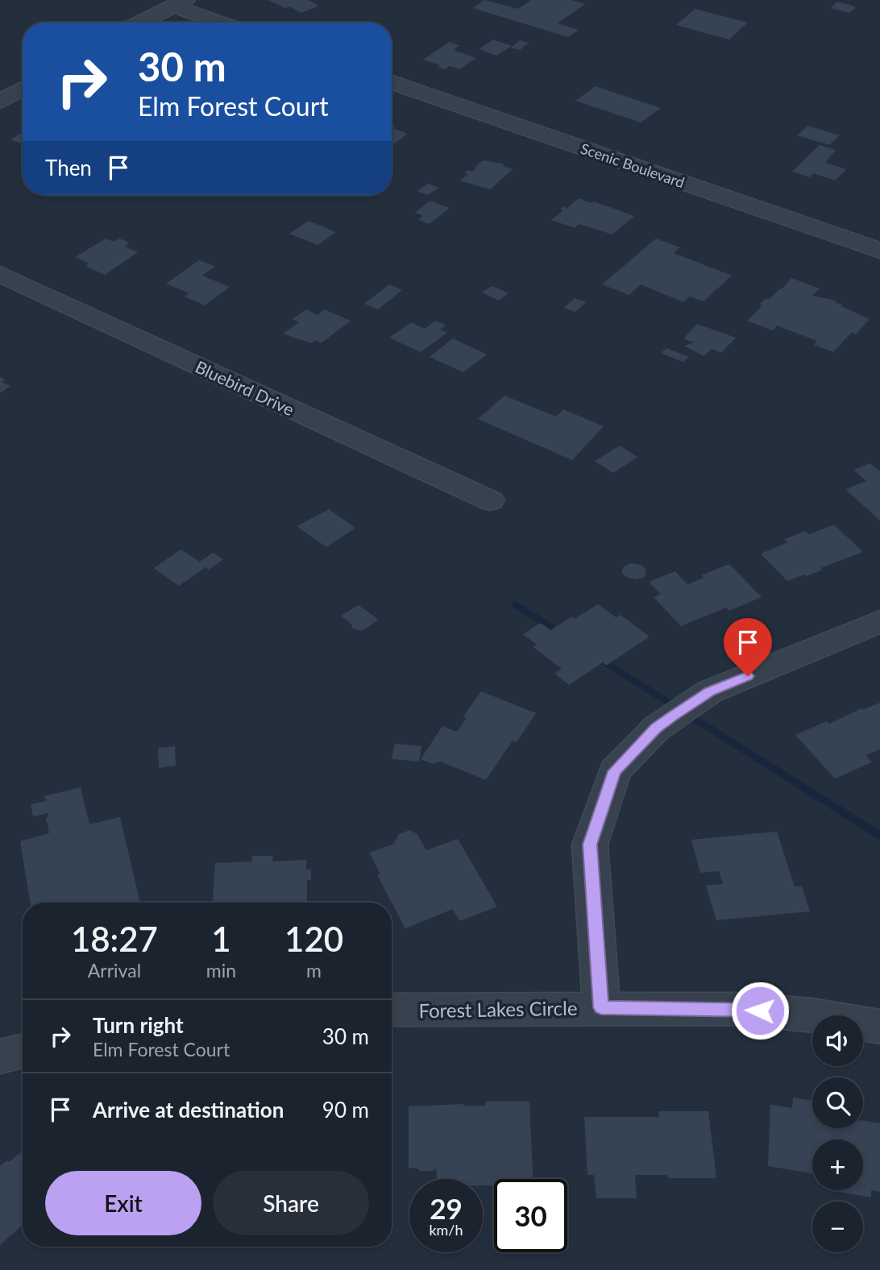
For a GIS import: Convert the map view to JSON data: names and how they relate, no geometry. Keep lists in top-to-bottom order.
{
  "streets": {
    "street": ["Scenic Boulevard", "Bluebird Drive", "Forest Lakes Circle"]
  },
  "page": {
    "turn": ["30 m", "Elm Forest Court"],
    "then": "Then",
    "eta": [
      "18:27",
      "Arrival",
      "1",
      "min",
      "120",
      "m"
    ],
    "list": [
      {
        "name": "Turn right",
        "note": "Elm Forest Court",
        "value": "30 m"
      },
      {
        "name": "Arrive at destination",
        "value": "90 m"
      }
    ],
    "map_buttons": ["+", "−"],
    "buttons": ["Exit", "Share"],
    "speed": "29 km/h",
    "limit": "30"
  }
}
